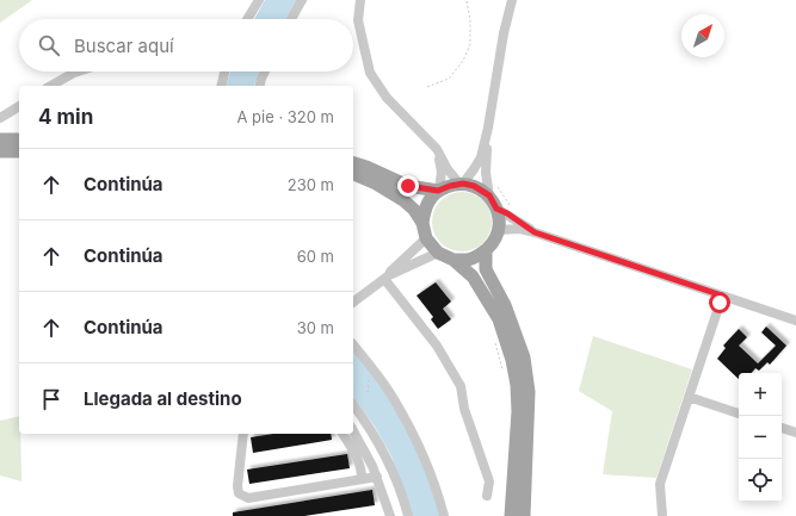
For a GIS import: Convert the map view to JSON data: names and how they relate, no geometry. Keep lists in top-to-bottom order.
{
  "north": "top right",
  "page": {
    "search": "Buscar aquí",
    "heading": ["4 min", "A pie · 320 m"],
    "list": [
      ["Continúa", "230 m"],
      ["Continúa", "60 m"],
      ["Continúa", "30 m"],
      "Llegada al destino"
    ],
    "map_buttons": ["+", "−"]
  }
}
